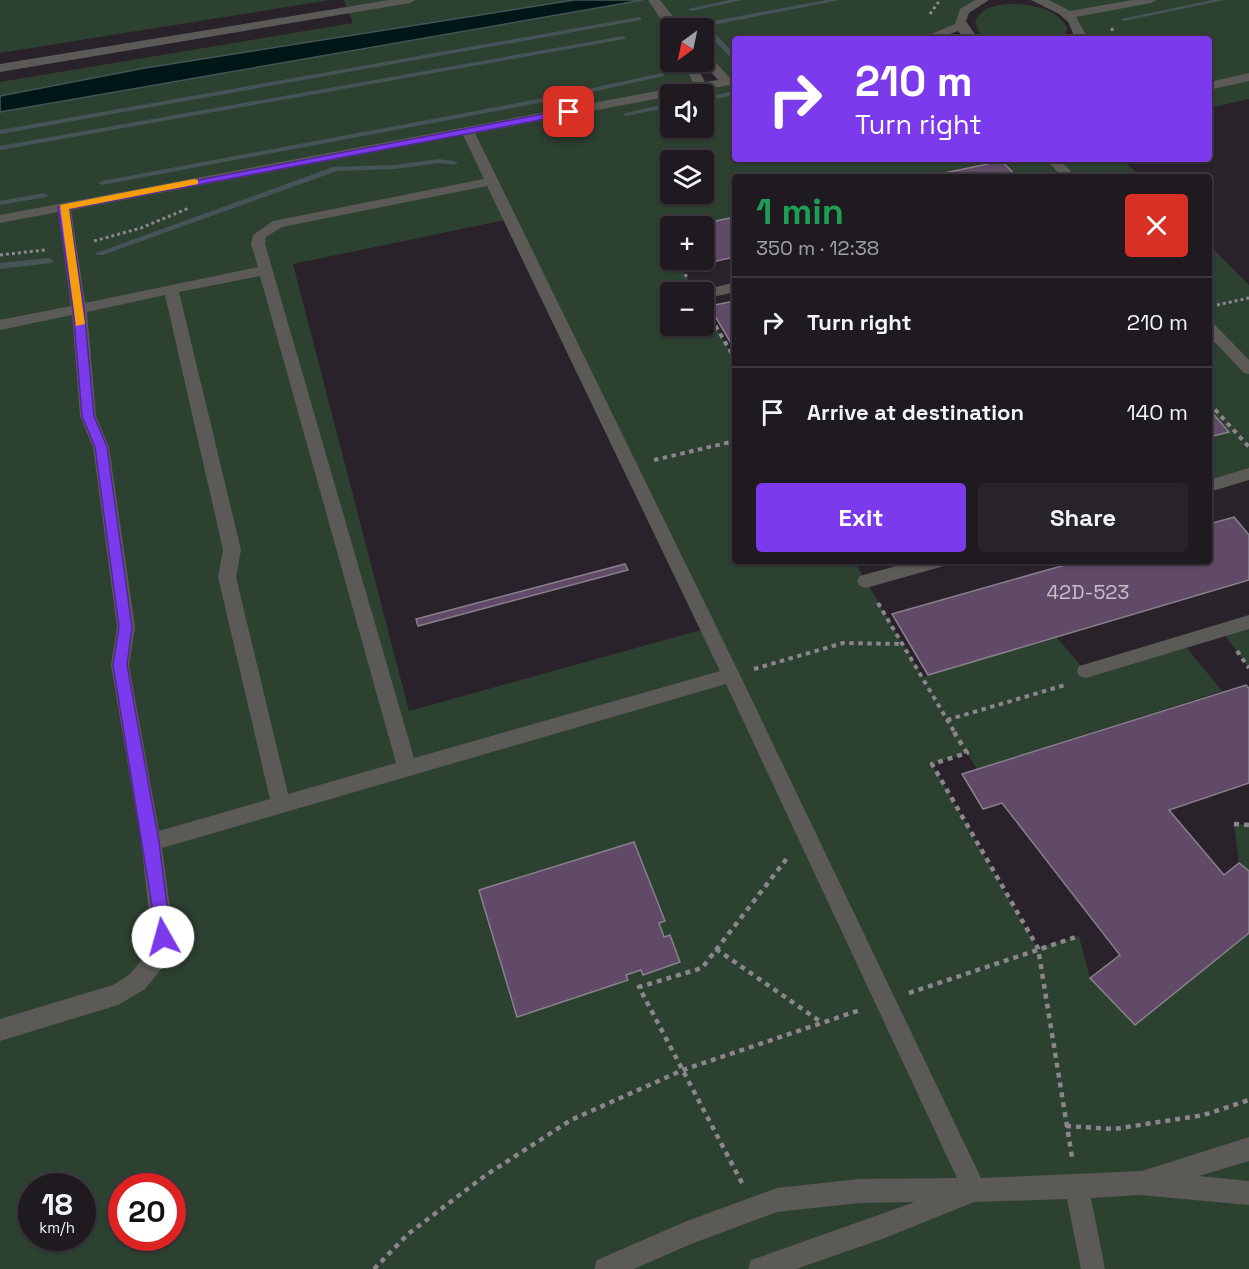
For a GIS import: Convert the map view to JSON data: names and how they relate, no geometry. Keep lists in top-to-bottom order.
{
  "house_numbers": ["42D-523"],
  "north": "bottom left",
  "page": {
    "map_buttons": ["+", "−"],
    "turn": ["210 m", "Turn right"],
    "heading": ["1 min", "350 m · 12:38"],
    "list": [
      {
        "name": "Turn right",
        "value": "210 m"
      },
      {
        "name": "Arrive at destination",
        "value": "140 m"
      }
    ],
    "buttons": ["Exit", "Share"],
    "speed": "18 km/h",
    "limit": "20"
  }
}
